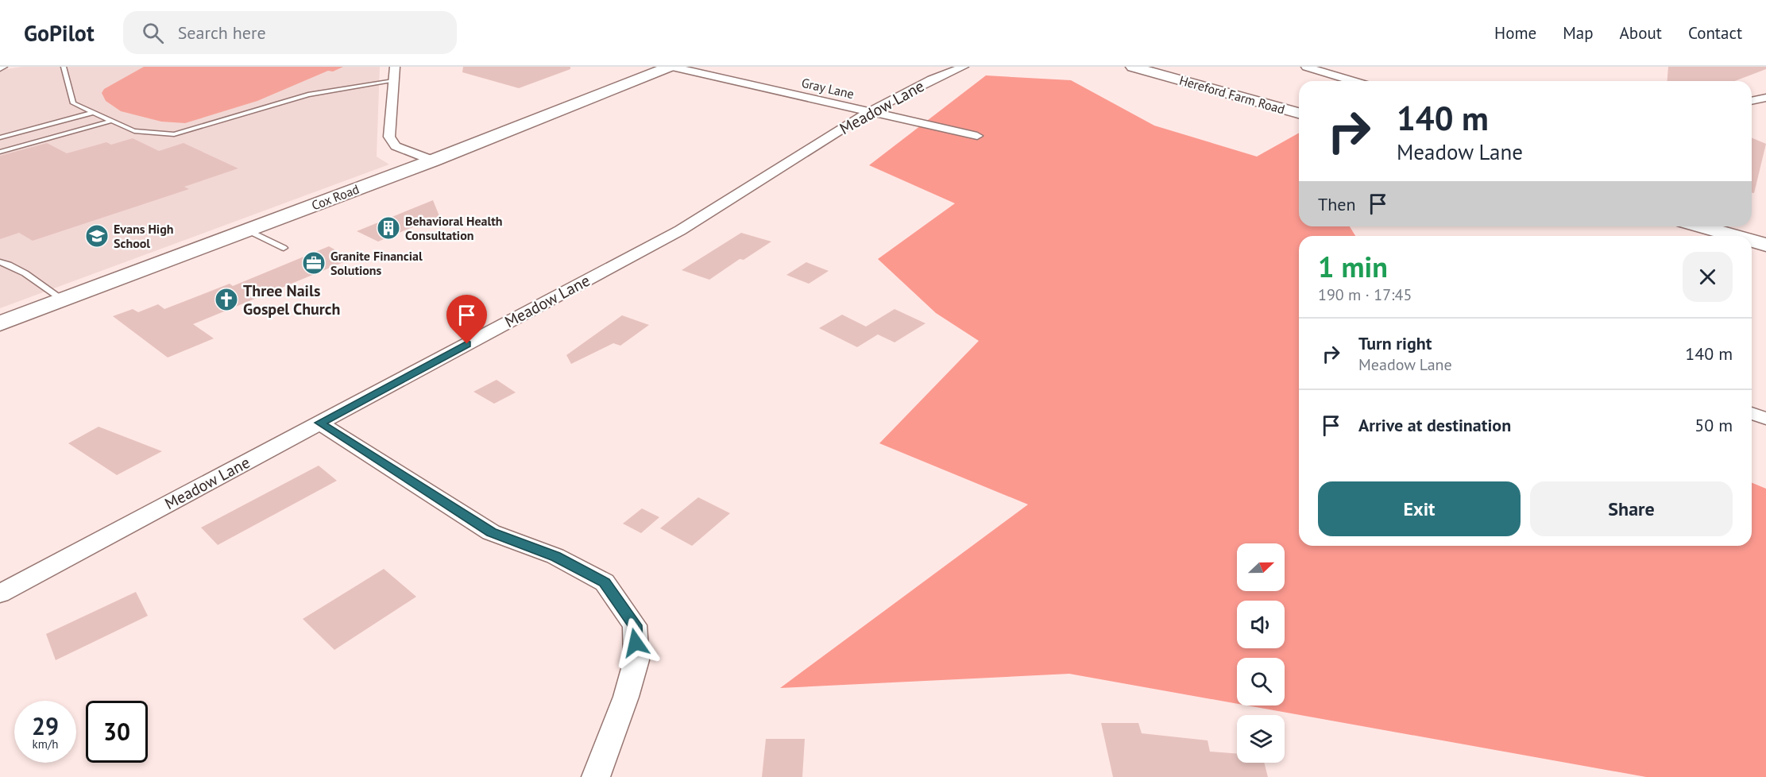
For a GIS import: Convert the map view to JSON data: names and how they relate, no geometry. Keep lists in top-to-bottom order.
{
  "streets": {
    "street": [
      "Gray Lane",
      "Hereford Farm Road",
      "Meadow Lane",
      "Cox Road"
    ]
  },
  "crossings": [
    ["Gray Lane", "Meadow Lane"],
    ["Gray Lane", "Cox Road"]
  ],
  "places": {
    "building": ["Behavioral Health Consultation"],
    "school or university": ["Evans High School"],
    "office": ["Granite Financial Solutions"],
    "church": ["Three Nails Gospel Church"]
  },
  "north": "right",
  "page": {
    "header": "GoPilot",
    "search": "Search here",
    "nav": [
      "Home",
      "Map",
      "About",
      "Contact"
    ],
    "turn": ["140 m", "Meadow Lane"],
    "then": "Then",
    "heading": ["1 min", "190 m · 17:45"],
    "list": [
      {
        "name": "Turn right",
        "note": "Meadow Lane",
        "value": "140 m"
      },
      {
        "name": "Arrive at destination",
        "value": "50 m"
      }
    ],
    "buttons": ["Exit", "Share"],
    "speed": "29 km/h",
    "limit": "30"
  }
}
